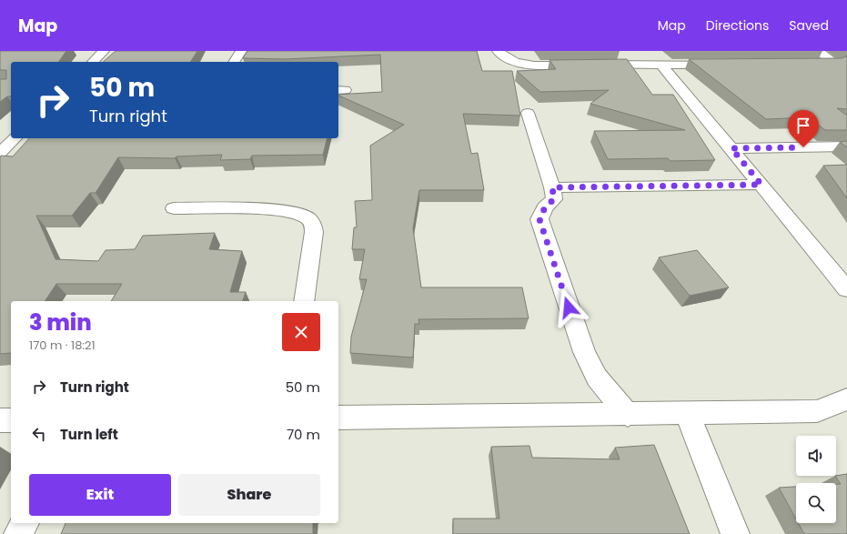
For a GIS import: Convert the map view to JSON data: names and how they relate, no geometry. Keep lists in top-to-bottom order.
{
  "page": {
    "header": "Map",
    "nav": ["Map", "Directions", "Saved"],
    "turn": ["50 m", "Turn right"],
    "heading": ["3 min", "170 m · 18:21"],
    "list": [
      {
        "name": "Turn right",
        "value": "50 m"
      },
      {
        "name": "Turn left",
        "value": "70 m"
      }
    ],
    "buttons": ["Exit", "Share"]
  }
}
